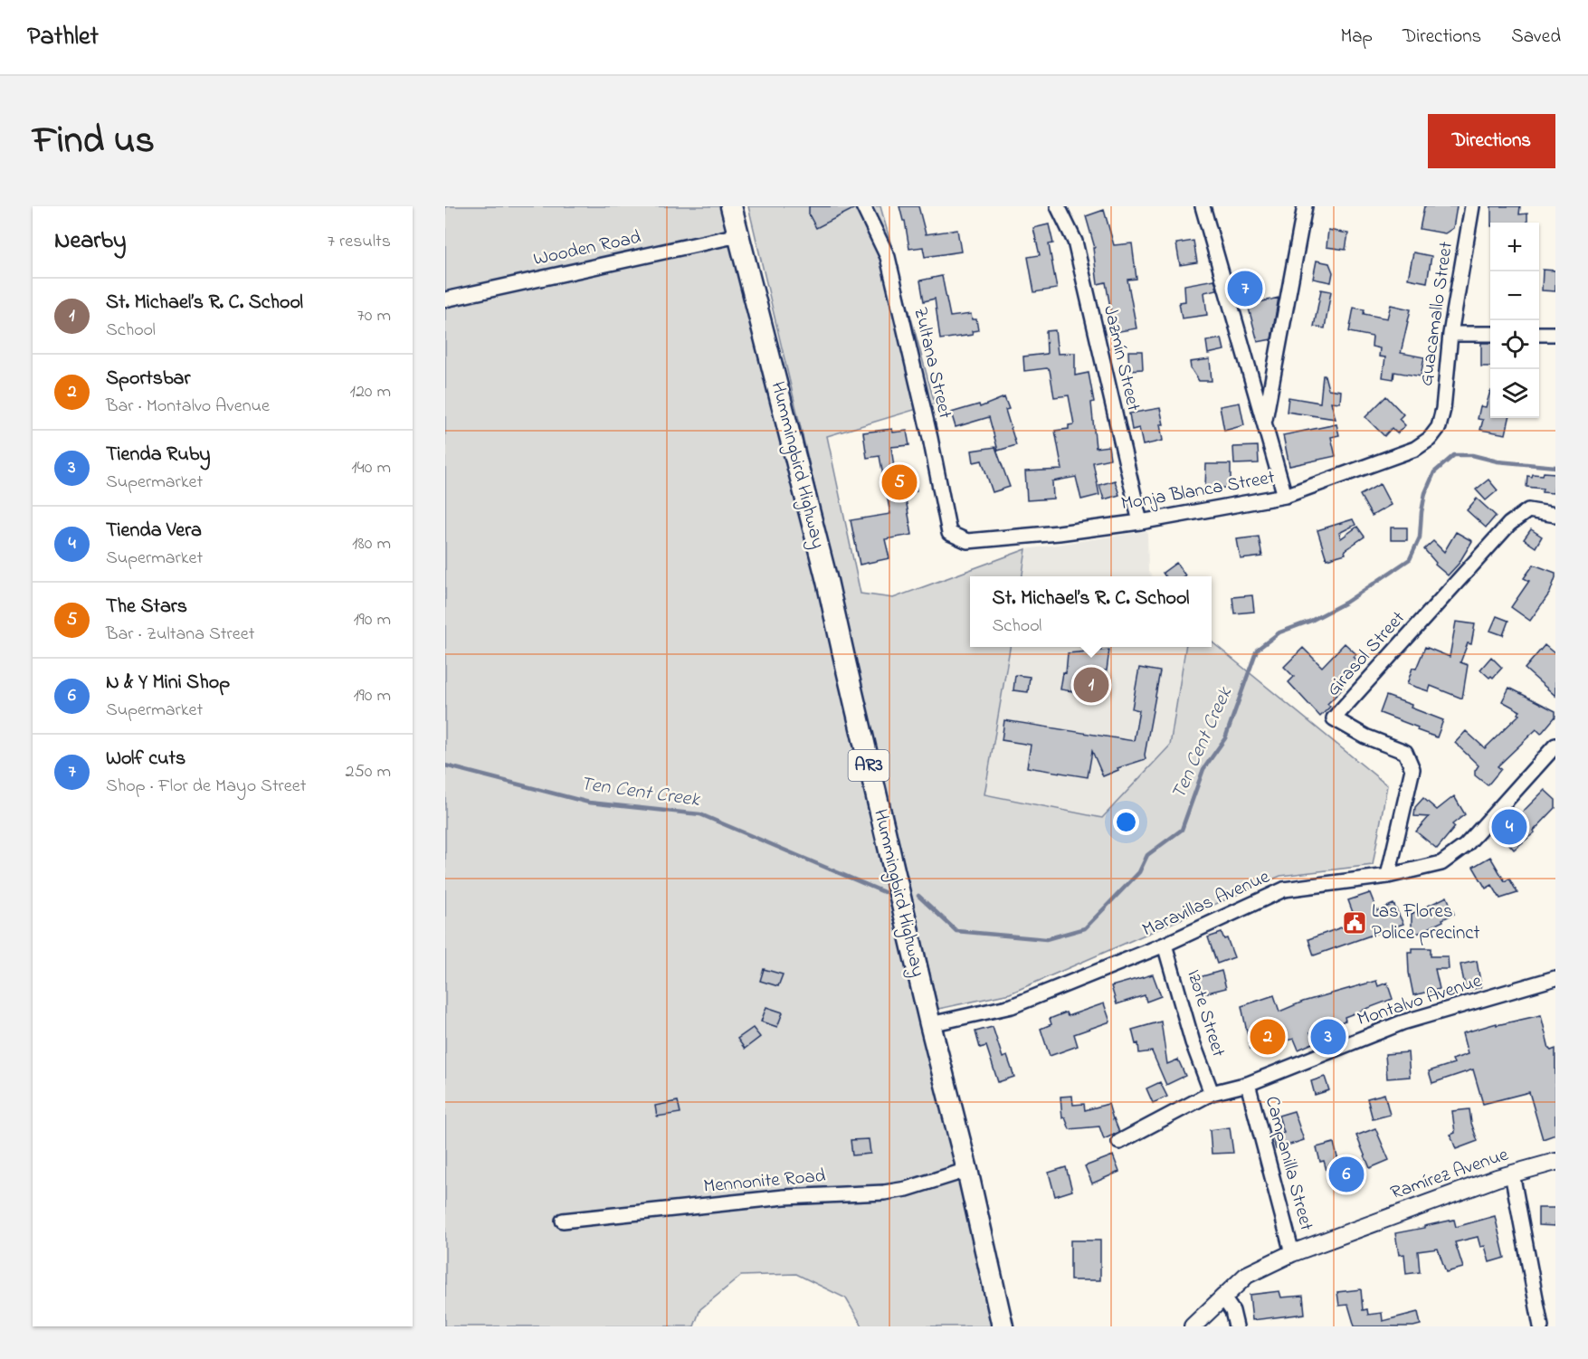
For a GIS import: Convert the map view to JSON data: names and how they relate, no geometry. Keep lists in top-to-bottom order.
{
  "streets": {
    "main road": ["Hummingbird Highway", "AR3"],
    "street": [
      "Wooden Road",
      "Guacamallo Street",
      "Jazmín Street",
      "Zultana Street",
      "Monja Blanca Street",
      "Girasol Street",
      "Maravillas Avenue",
      "Montalvo Avenue",
      "Izote Street",
      "Campanilla Street",
      "Ramírez Avenue",
      "Mennonite Road"
    ]
  },
  "crossings": [
    ["Wooden Road", "Hummingbird Highway"],
    ["Guacamallo Street", "Monja Blanca Street"],
    ["Jazmín Street", "Monja Blanca Street"],
    ["Zultana Street", "Monja Blanca Street"],
    ["Hummingbird Highway", "Maravillas Avenue"],
    ["Hummingbird Highway", "Mennonite Road"],
    ["Girasol Street", "Maravillas Avenue"],
    ["Maravillas Avenue", "Izote Street"],
    ["Montalvo Avenue", "Izote Street"],
    ["Montalvo Avenue", "Campanilla Street"],
    ["Campanilla Street", "Ramírez Avenue"]
  ],
  "water": ["Ten Cent Creek"],
  "places": {
    "public building": ["Las Flores Police precinct"]
  },
  "page": {
    "header": "Pathlet",
    "nav": ["Map", "Directions", "Saved"],
    "title": "Find us",
    "buttons": "Directions",
    "heading": ["Nearby", "7 results"],
    "map_buttons": ["+", "−"],
    "pins": [
      "7",
      "5",
      "1",
      "4",
      "2",
      "3",
      "6"
    ],
    "list": [
      {
        "mark": "1",
        "name": "St. Michael’s R. C. School",
        "note": "School",
        "value": "70 m"
      },
      {
        "mark": "2",
        "name": "Sportsbar",
        "note": "Bar · Montalvo Avenue",
        "value": "120 m"
      },
      {
        "mark": "3",
        "name": "Tienda Ruby",
        "note": "Supermarket",
        "value": "140 m"
      },
      {
        "mark": "4",
        "name": "Tienda Vera",
        "note": "Supermarket",
        "value": "180 m"
      },
      {
        "mark": "5",
        "name": "The Stars",
        "note": "Bar · Zultana Street",
        "value": "190 m"
      },
      {
        "mark": "6",
        "name": "N & Y Mini Shop",
        "note": "Supermarket",
        "value": "190 m"
      },
      {
        "mark": "7",
        "name": "Wolf cuts",
        "note": "Shop · Flor de Mayo Street",
        "value": "250 m"
      }
    ],
    "popup": ["St. Michael’s R. C. School", "School"]
  }
}
